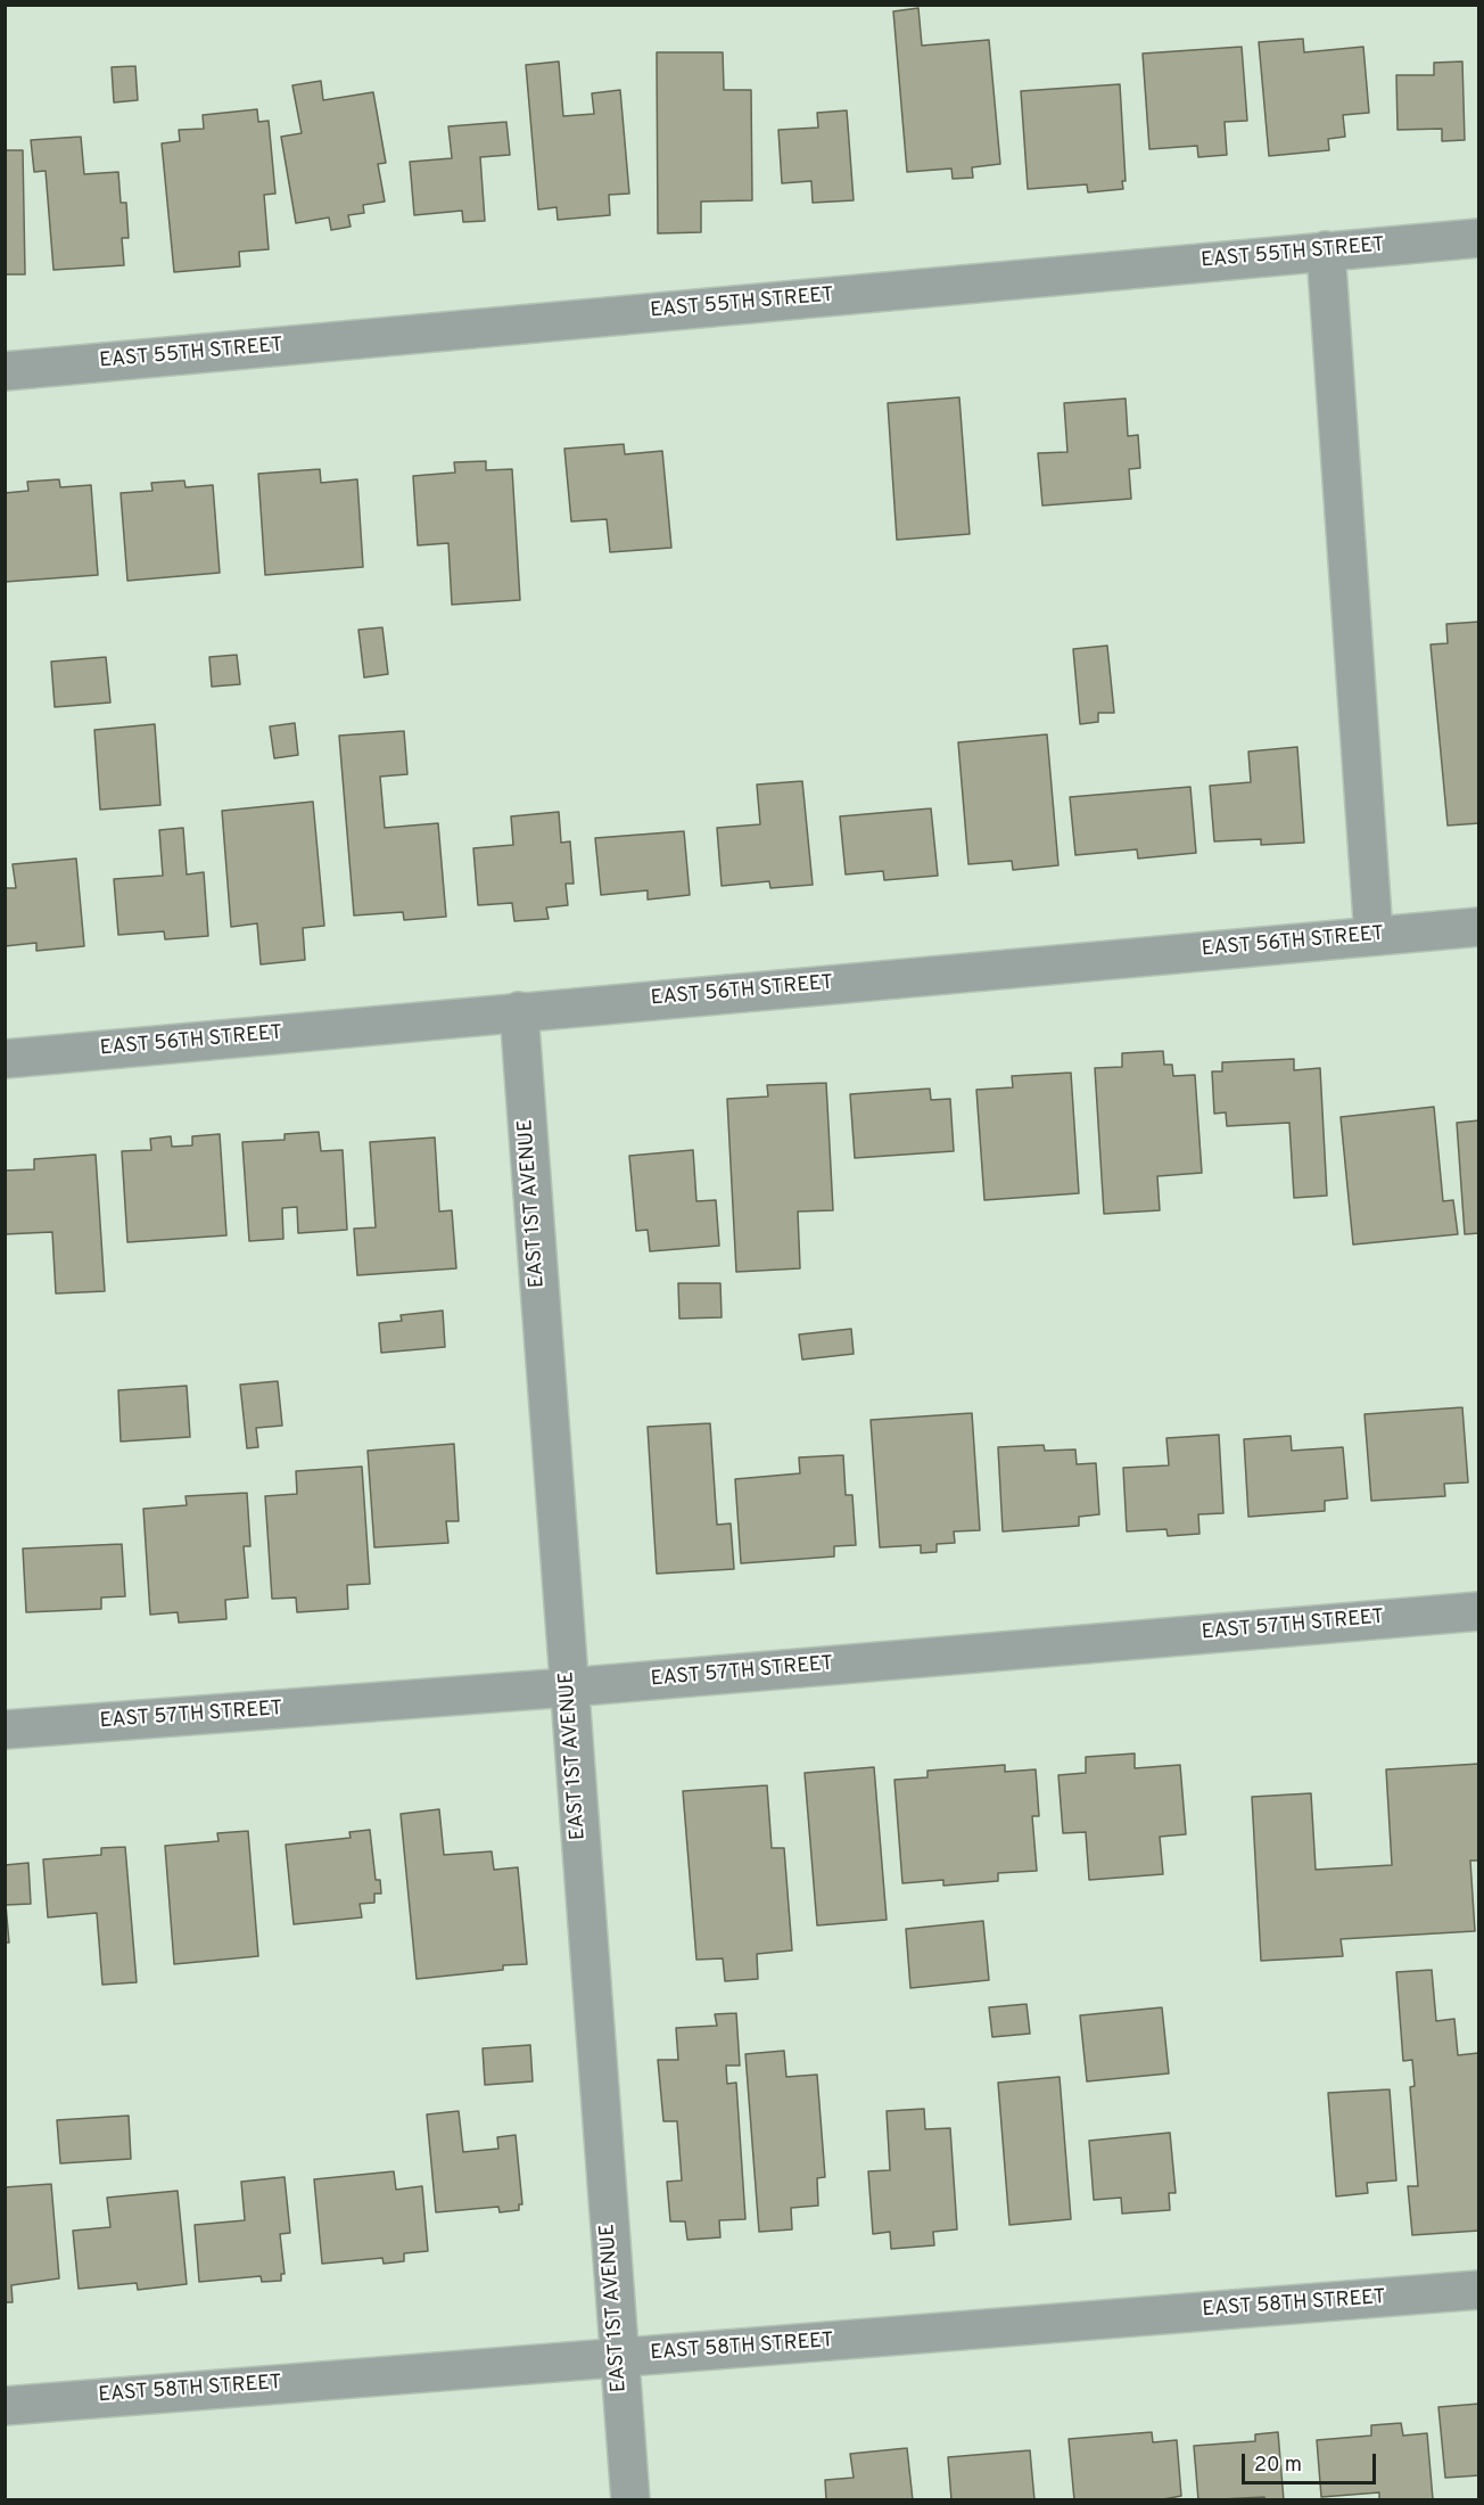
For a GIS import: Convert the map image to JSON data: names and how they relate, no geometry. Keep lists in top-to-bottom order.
{
  "streets": {
    "street": [
      "EAST 55TH STREET",
      "EAST 56TH STREET",
      "EAST 1ST AVENUE",
      "EAST 57TH STREET",
      "EAST 58TH STREET"
    ]
  },
  "crossings": [
    ["EAST 56TH STREET", "EAST 1ST AVENUE"],
    ["EAST 1ST AVENUE", "EAST 57TH STREET"],
    ["EAST 1ST AVENUE", "EAST 58TH STREET"]
  ],
  "scale_bar": "20 m"
}
